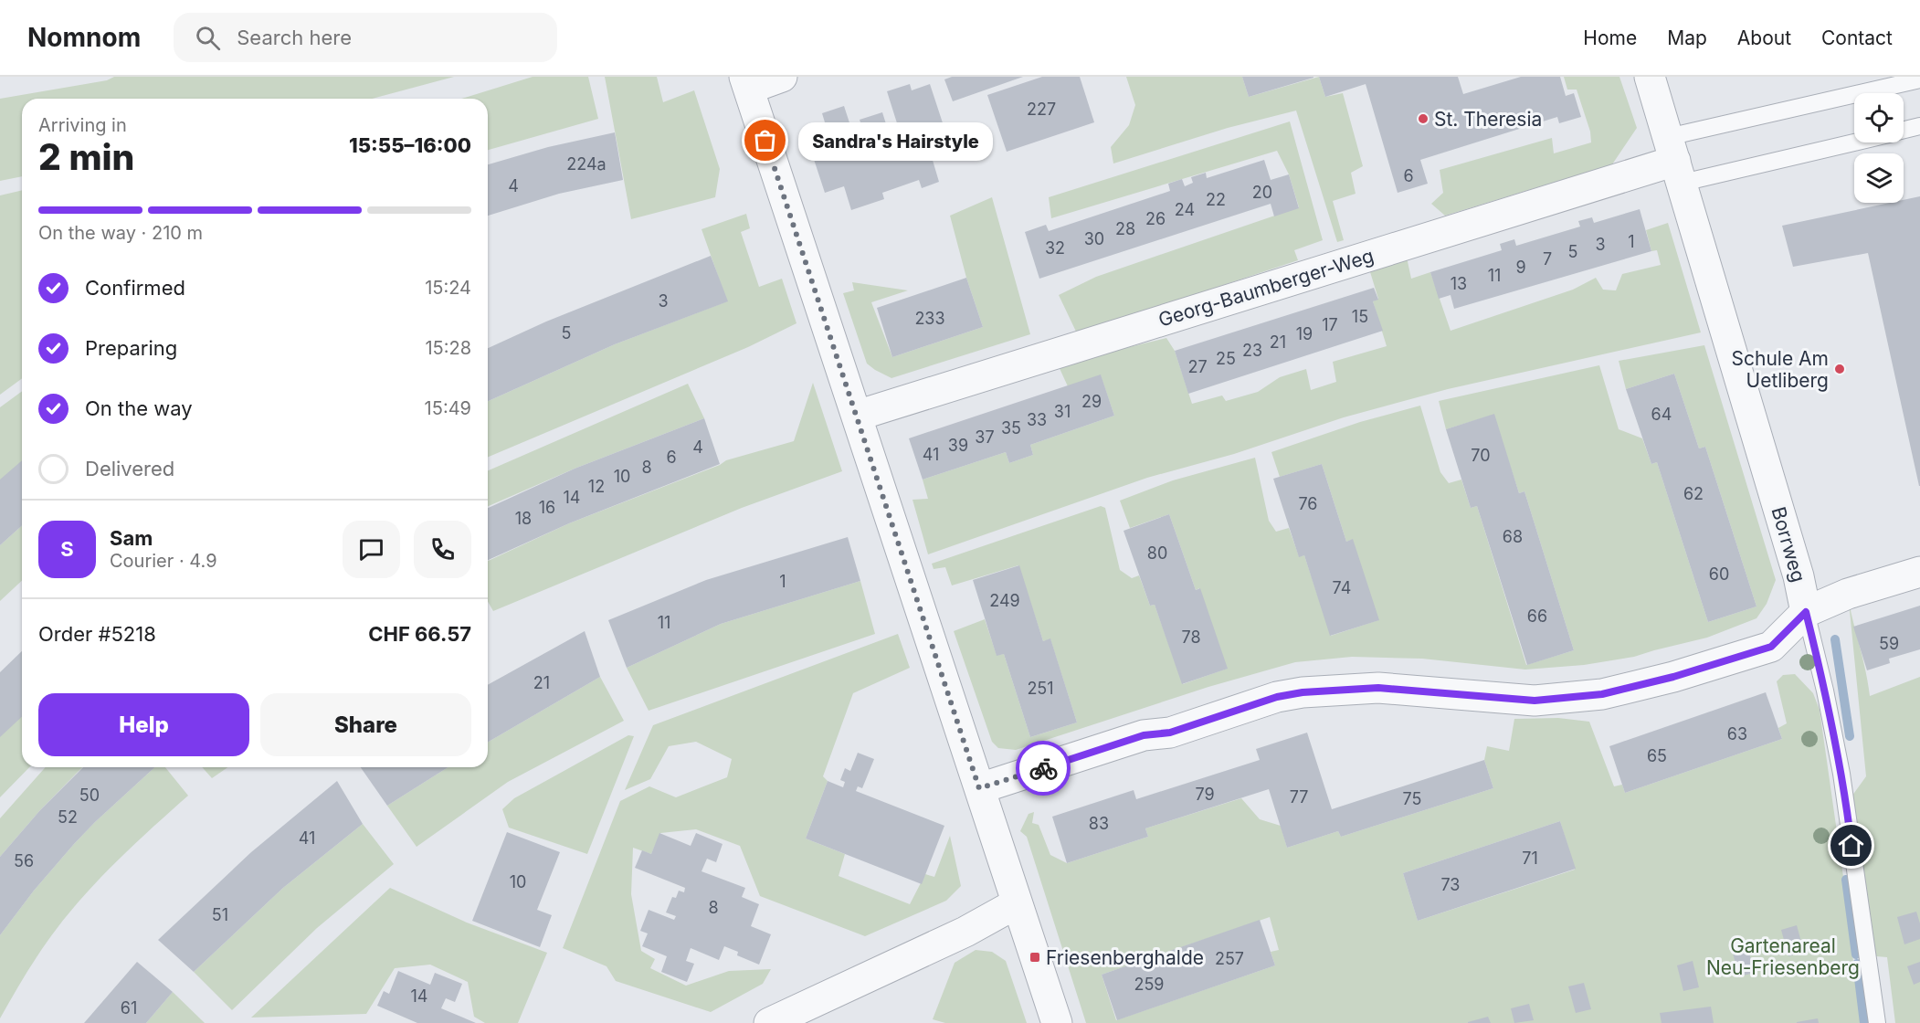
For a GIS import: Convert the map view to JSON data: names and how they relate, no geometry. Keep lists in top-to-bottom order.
{
  "streets": {
    "street": ["Georg-Baumberger-Weg", "Borrweg"]
  },
  "crossings": [
    ["Georg-Baumberger-Weg", "Borrweg"]
  ],
  "parks": ["Gartenareal Neu-Friesenberg"],
  "places": {
    "other": ["St. Theresia", "Sandra's Hairstyle", "Schule Am Uetliberg"],
    "transit": ["Friesenberghalde"]
  },
  "house_numbers": [
    "227",
    "224a",
    "6",
    "4",
    "20",
    "22",
    "24",
    "26",
    "28",
    "30",
    "1",
    "3",
    "32",
    "5",
    "7",
    "9",
    "11",
    "13",
    "3",
    "15",
    "233",
    "17",
    "5",
    "19",
    "21",
    "23",
    "25",
    "27",
    "29",
    "31",
    "64",
    "33",
    "35",
    "37",
    "39",
    "4",
    "41",
    "70",
    "6",
    "8",
    "10",
    "12",
    "62",
    "14",
    "76",
    "16",
    "18",
    "68",
    "80",
    "60",
    "1",
    "74",
    "249",
    "66",
    "11",
    "78",
    "59",
    "21",
    "251",
    "63",
    "65",
    "79",
    "50",
    "77",
    "75",
    "52",
    "83",
    "41",
    "71",
    "56",
    "10",
    "73",
    "8",
    "51",
    "257",
    "259",
    "14",
    "61"
  ],
  "page": {
    "header": "Nomnom",
    "search": "Search here",
    "nav": [
      "Home",
      "Map",
      "About",
      "Contact"
    ],
    "heading": ["2 min", "Arriving in", "15:55–16:00"],
    "panel": [
      "Sam",
      "Courier · 4.9",
      "Order #5218",
      "CHF 66.57"
    ],
    "bubble": "Sandra's Hairstyle",
    "bar": "On the way · 210 m",
    "list": [
      ["Confirmed", "15:24"],
      ["Preparing", "15:28"],
      ["On the way", "15:49"],
      "Delivered"
    ],
    "round": "S",
    "buttons": ["Help", "Share"]
  }
}
